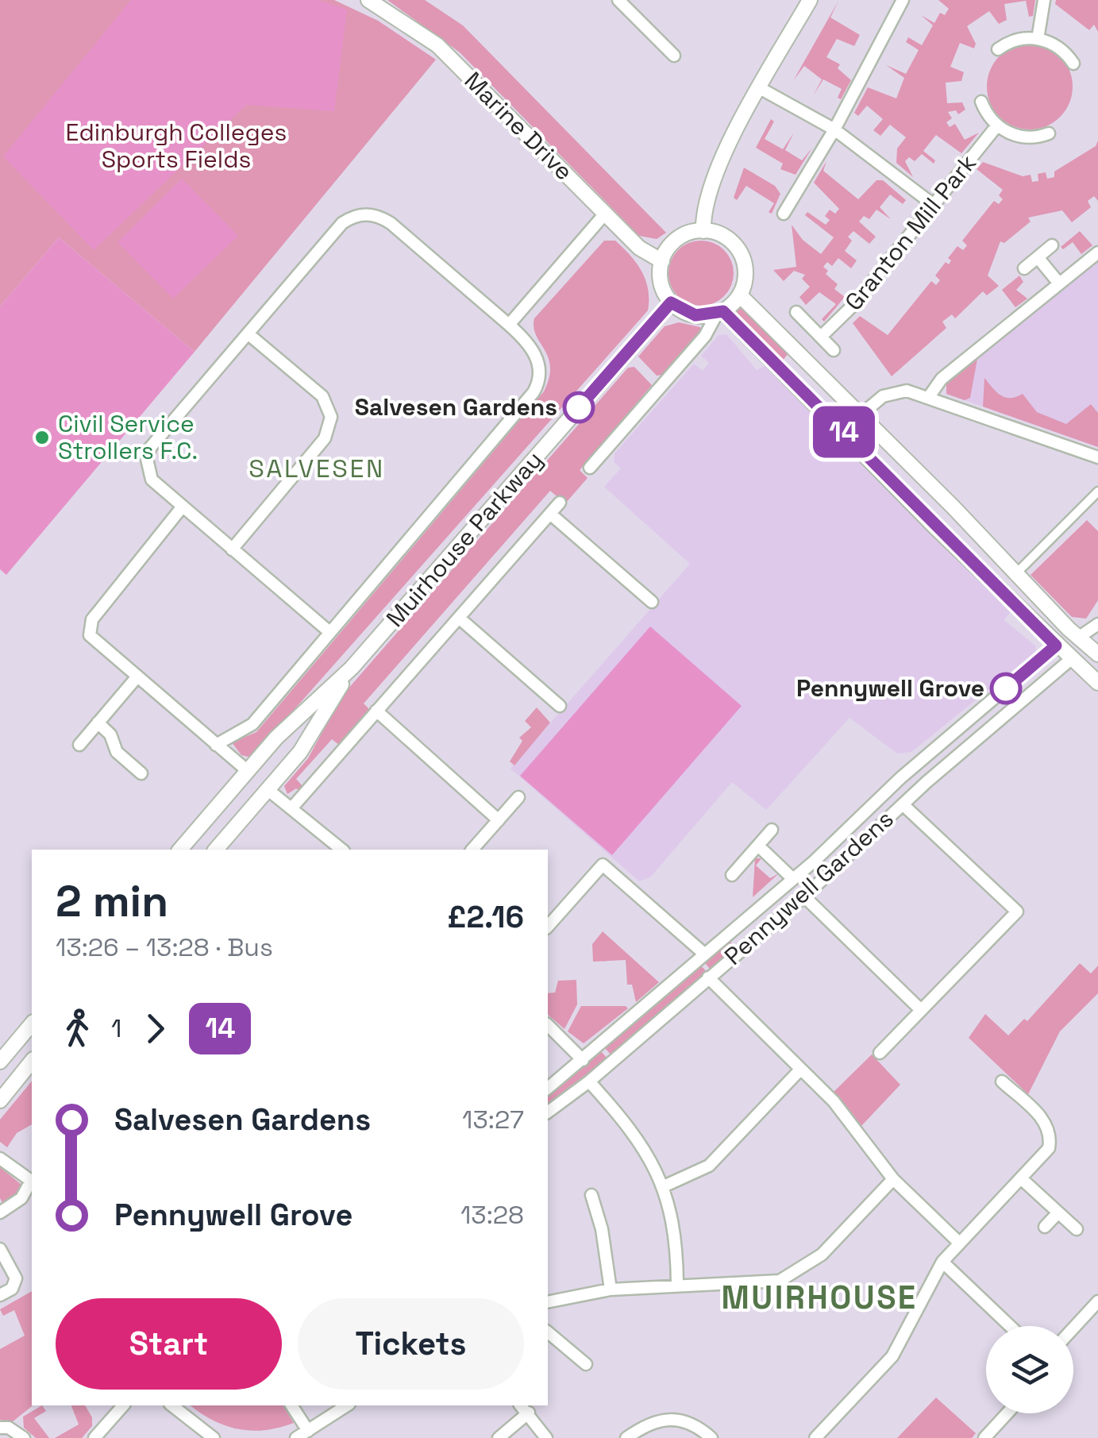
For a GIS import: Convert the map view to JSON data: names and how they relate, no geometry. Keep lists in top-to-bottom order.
{
  "streets": {
    "street": [
      "Marine Drive",
      "Granton Mill Park",
      "Muirhouse Parkway",
      "Pennywell Gardens"
    ]
  },
  "crossings": [
    ["Marine Drive", "Muirhouse Parkway"]
  ],
  "districts": ["SALVESEN", "MUIRHOUSE"],
  "parks": ["Edinburgh Colleges Sports Fields"],
  "places": ["Salvesen Gardens", "Civil Service Strollers F.C.", "Pennywell Grove"],
  "lines": ["bus line 14"],
  "page": {
    "on_map": "14",
    "heading": ["2 min", "13:26 – 13:28 · Bus", "£2.16"],
    "legs": ["1", "14"],
    "list": [
      {
        "name": "Salvesen Gardens",
        "value": "13:27"
      },
      {
        "name": "Pennywell Grove",
        "value": "13:28"
      }
    ],
    "buttons": ["Start", "Tickets"]
  }
}
